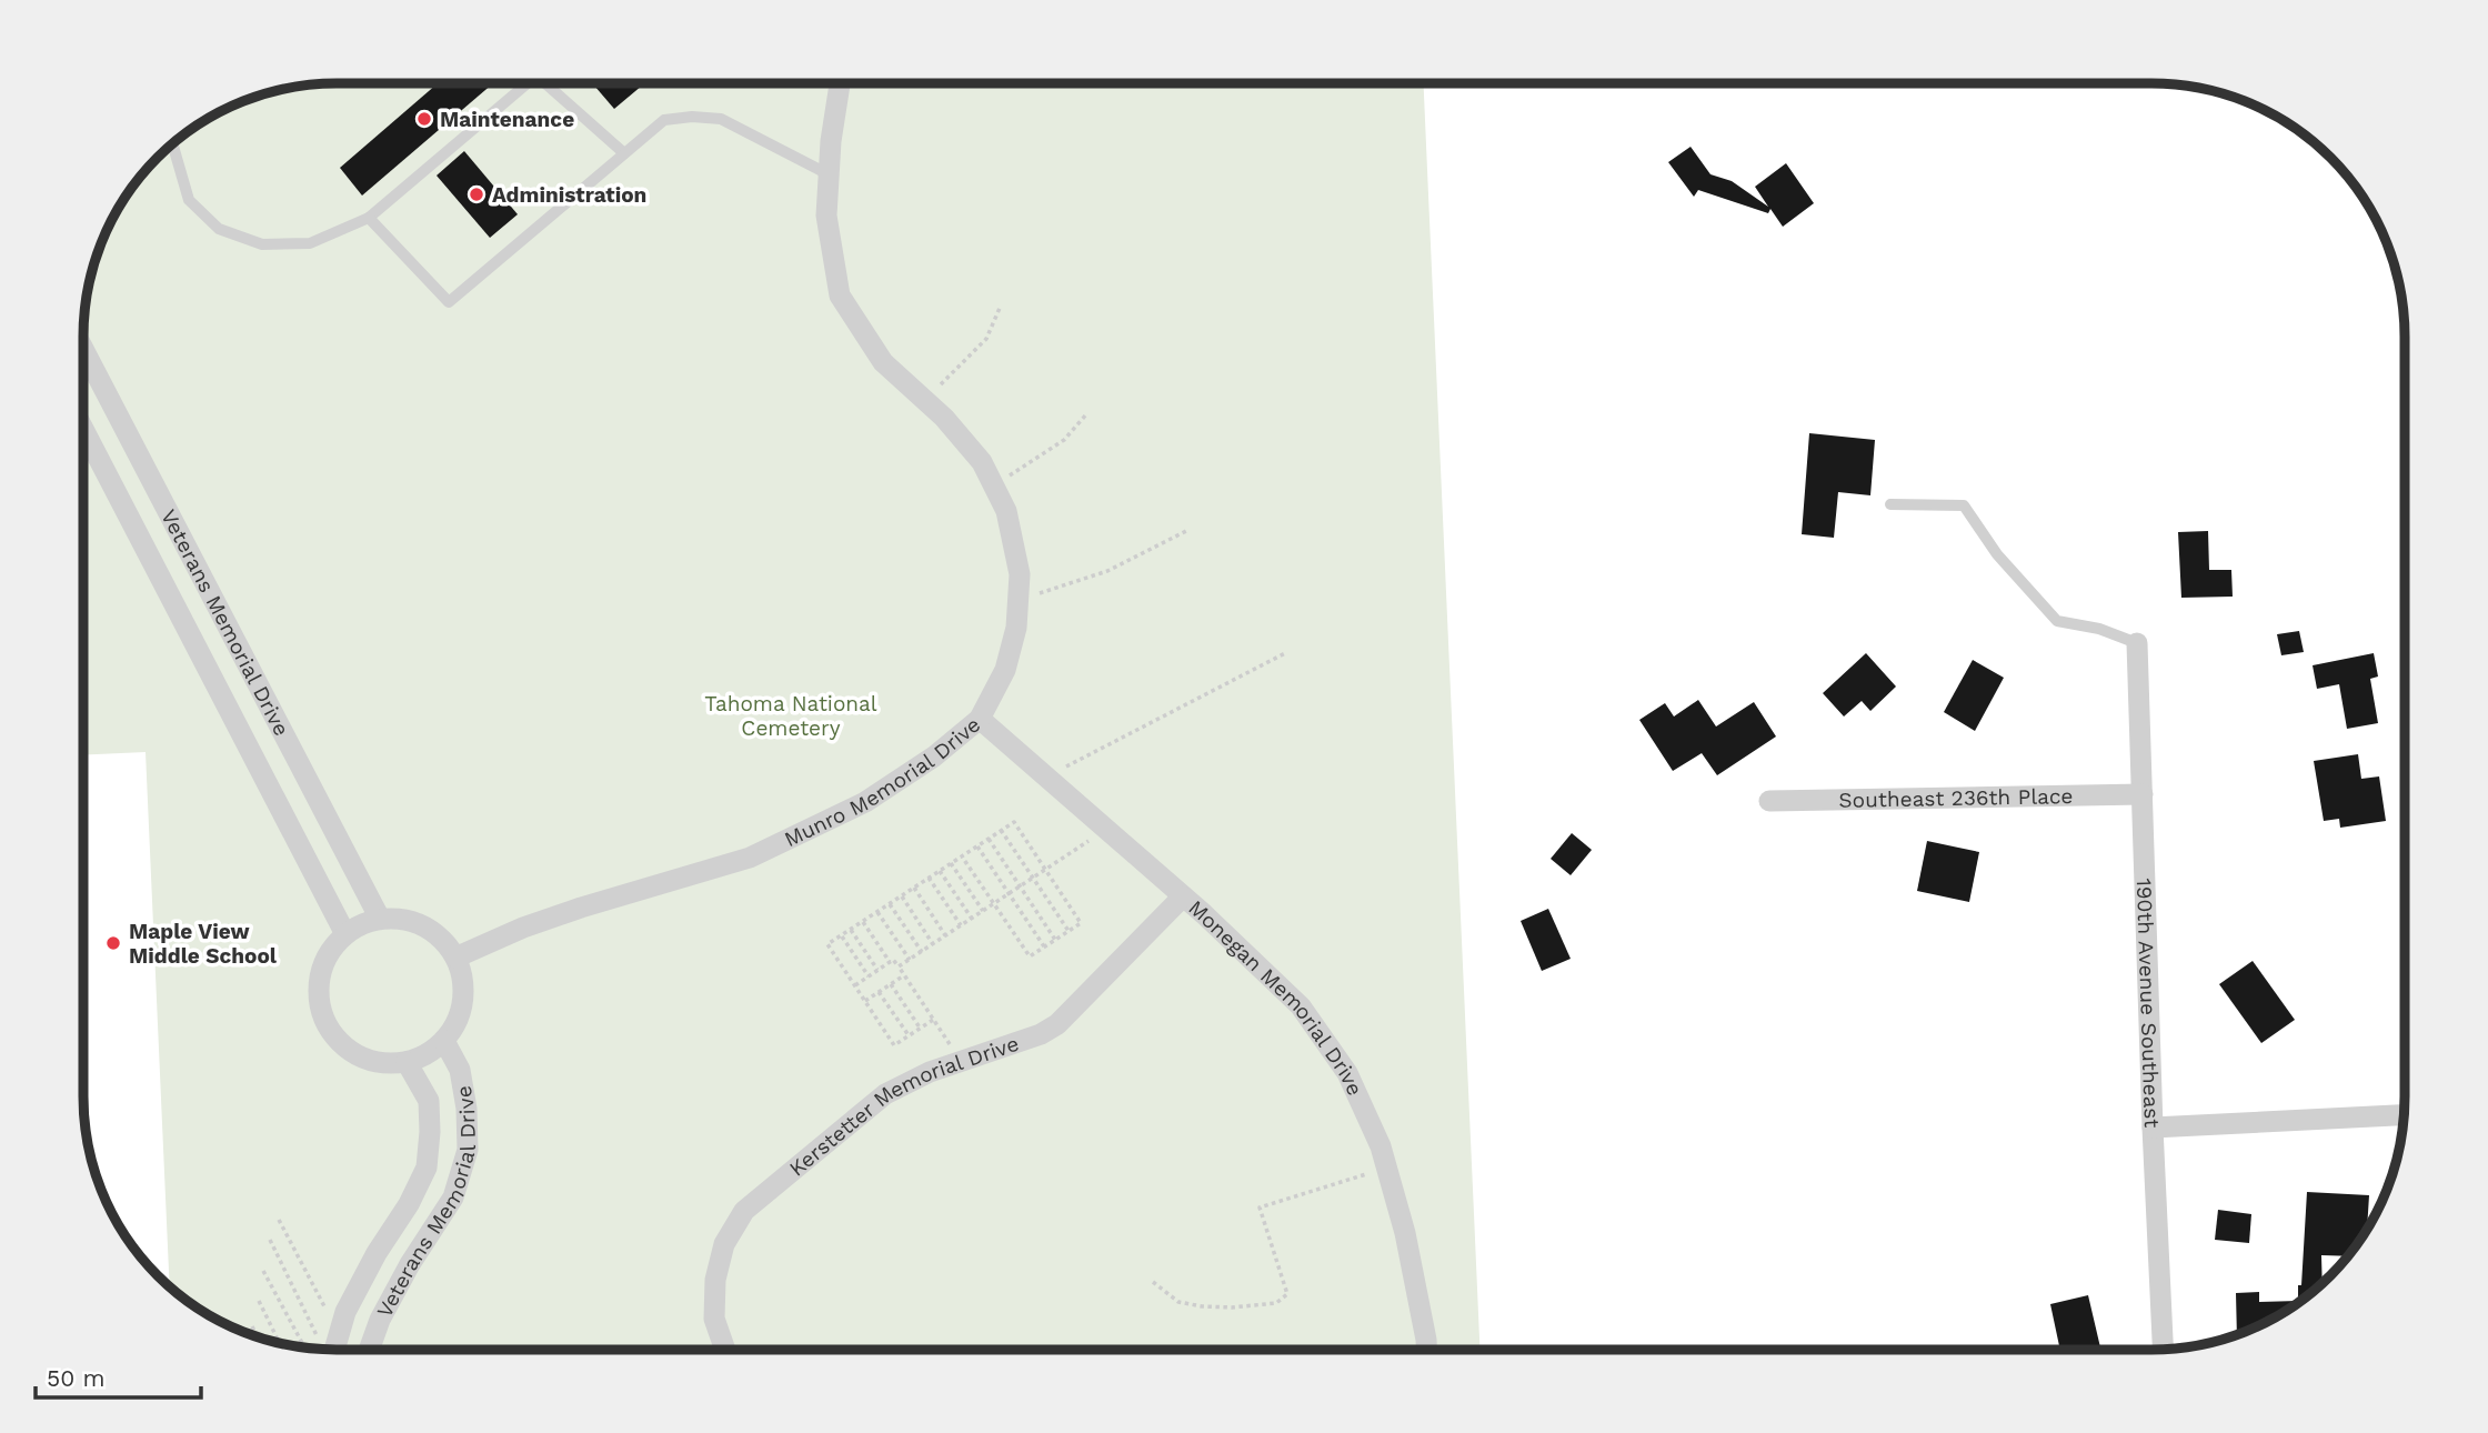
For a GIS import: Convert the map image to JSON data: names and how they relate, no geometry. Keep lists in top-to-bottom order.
{
  "streets": {
    "street": [
      "Veterans Memorial Drive",
      "Munro Memorial Drive",
      "Southeast 236th Place",
      "Monegan Memorial Drive",
      "190th Avenue Southeast",
      "Kerstetter Memorial Drive"
    ]
  },
  "crossings": [
    ["Veterans Memorial Drive", "Munro Memorial Drive"],
    ["Munro Memorial Drive", "Monegan Memorial Drive"],
    ["Southeast 236th Place", "190th Avenue Southeast"],
    ["Monegan Memorial Drive", "Kerstetter Memorial Drive"]
  ],
  "parks": ["Tahoma National Cemetery"],
  "places": ["Maintenance", "Administration", "Maple View Middle School"],
  "scale_bar": "50 m"
}
